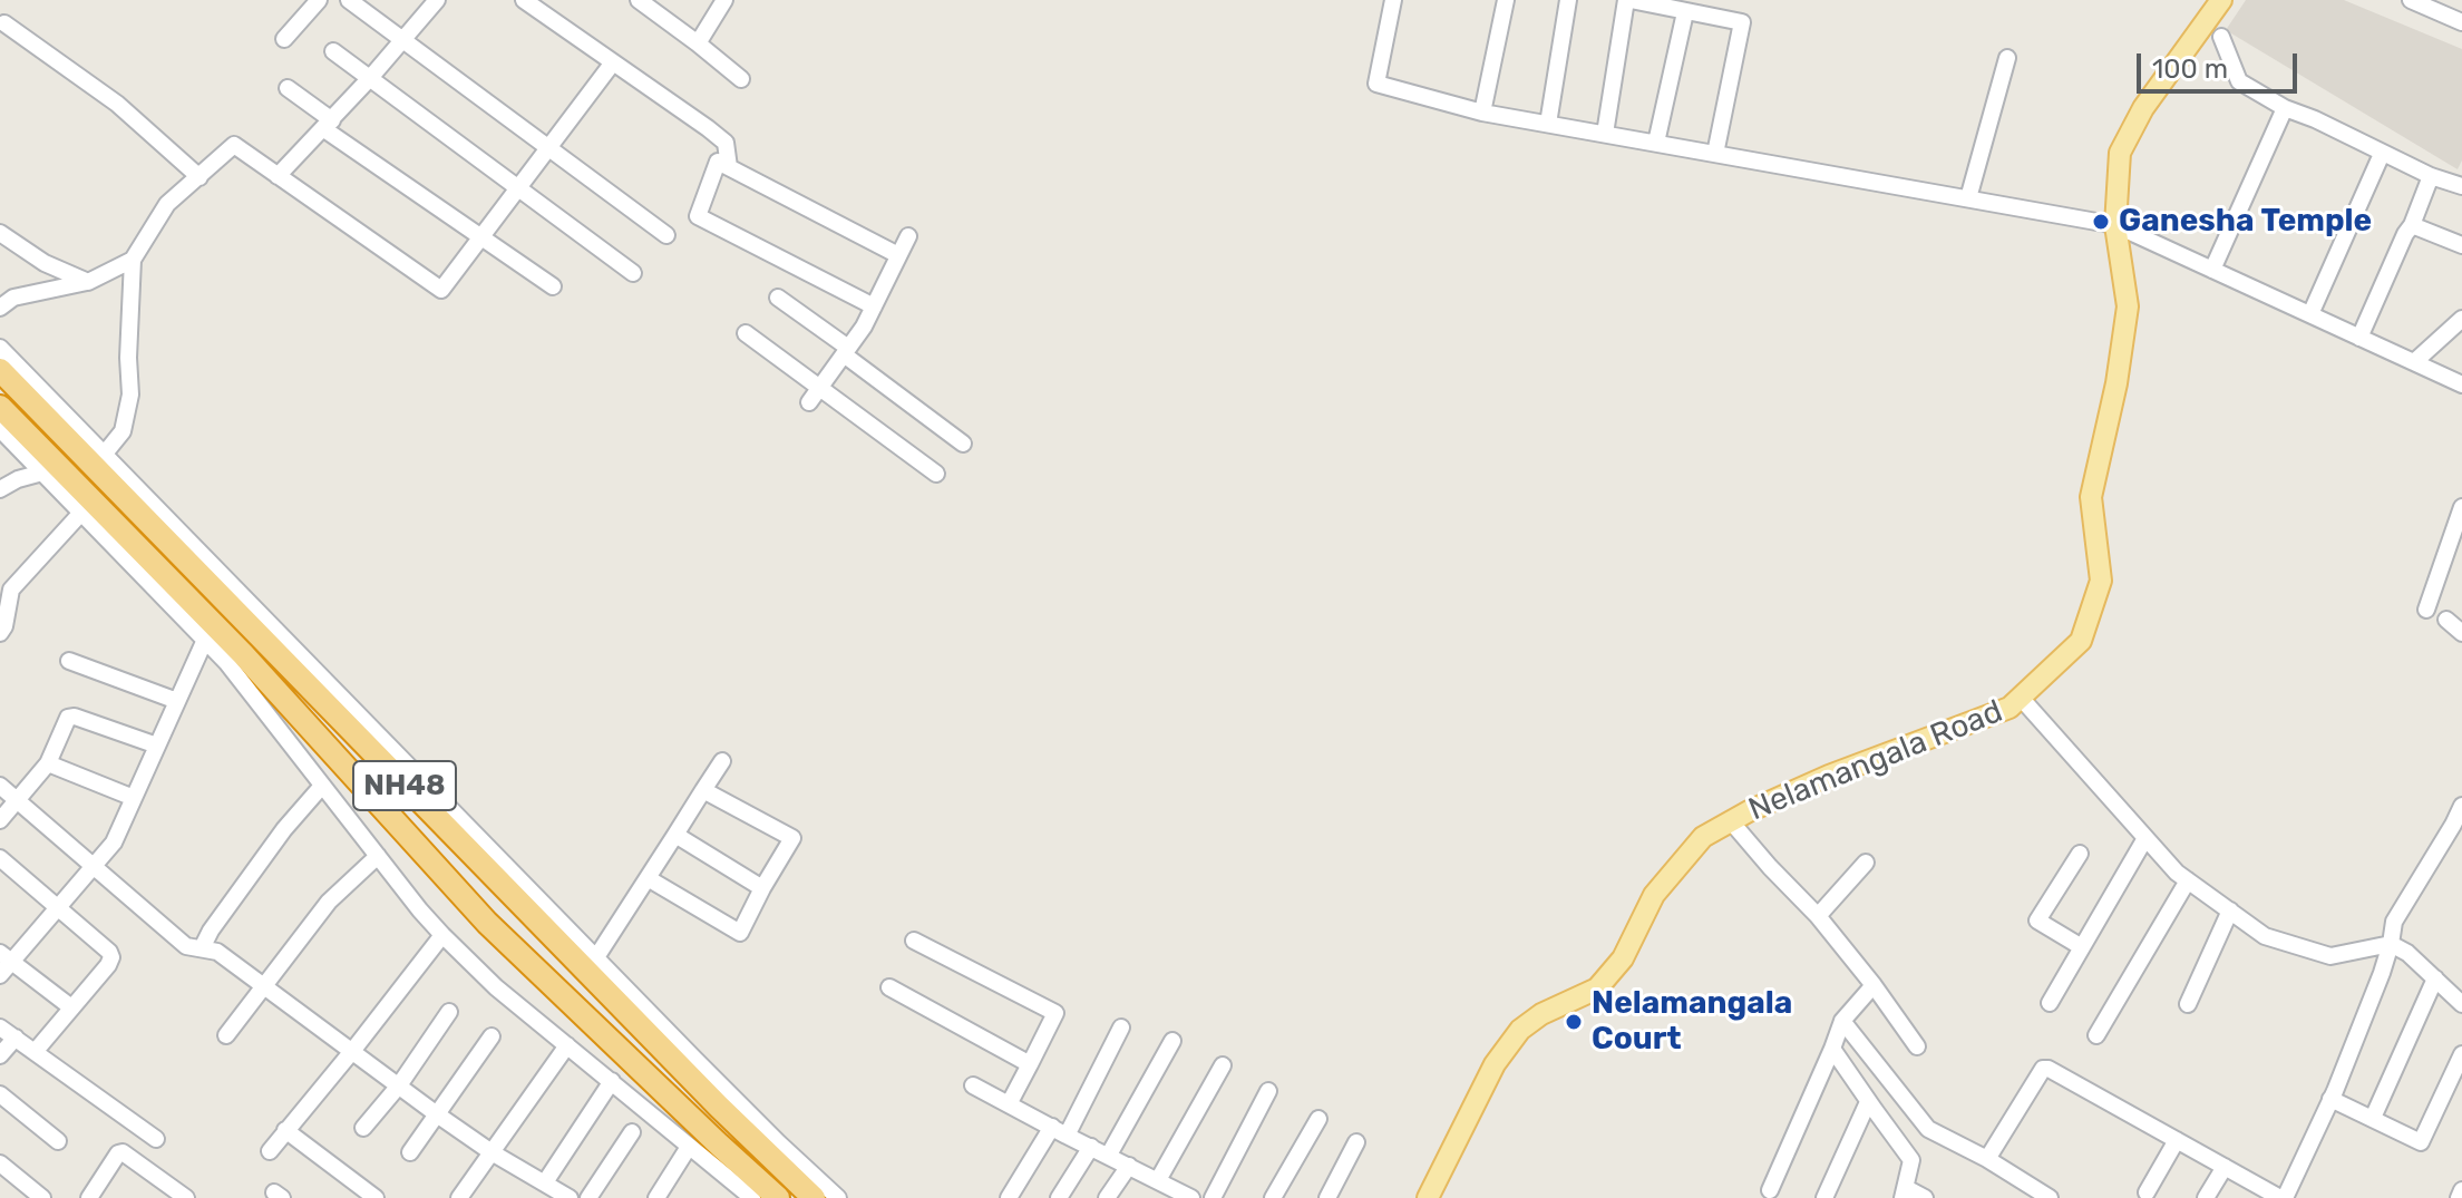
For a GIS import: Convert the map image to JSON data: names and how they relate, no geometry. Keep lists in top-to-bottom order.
{
  "streets": {
    "highway": ["NH48"],
    "main road": ["Nelamangala Road"]
  },
  "places": ["Ganesha Temple", "Nelamangala Court"],
  "scale_bar": "100 m"
}
